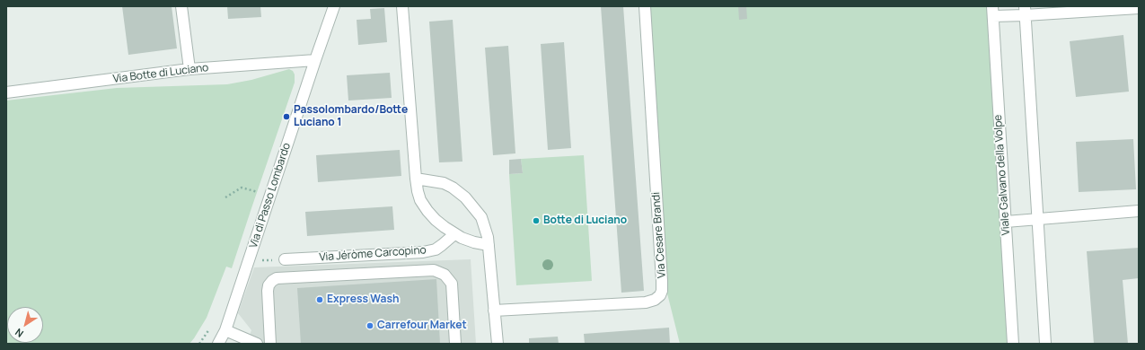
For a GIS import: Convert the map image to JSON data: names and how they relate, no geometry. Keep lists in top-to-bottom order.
{
  "streets": {
    "street": [
      "Via Botte di Luciano",
      "Viale Galvano della Volpe",
      "Via di Passo Lombardo",
      "Via Cesare Brandi",
      "Via Jéròme Carcopino"
    ]
  },
  "crossings": [
    ["Via Botte di Luciano", "Via di Passo Lombardo"]
  ],
  "places": [
    "Passolombardo/Botte Luciano 1",
    "Botte di Luciano",
    "Express Wash",
    "Carrefour Market"
  ],
  "north": "bottom left"
}
